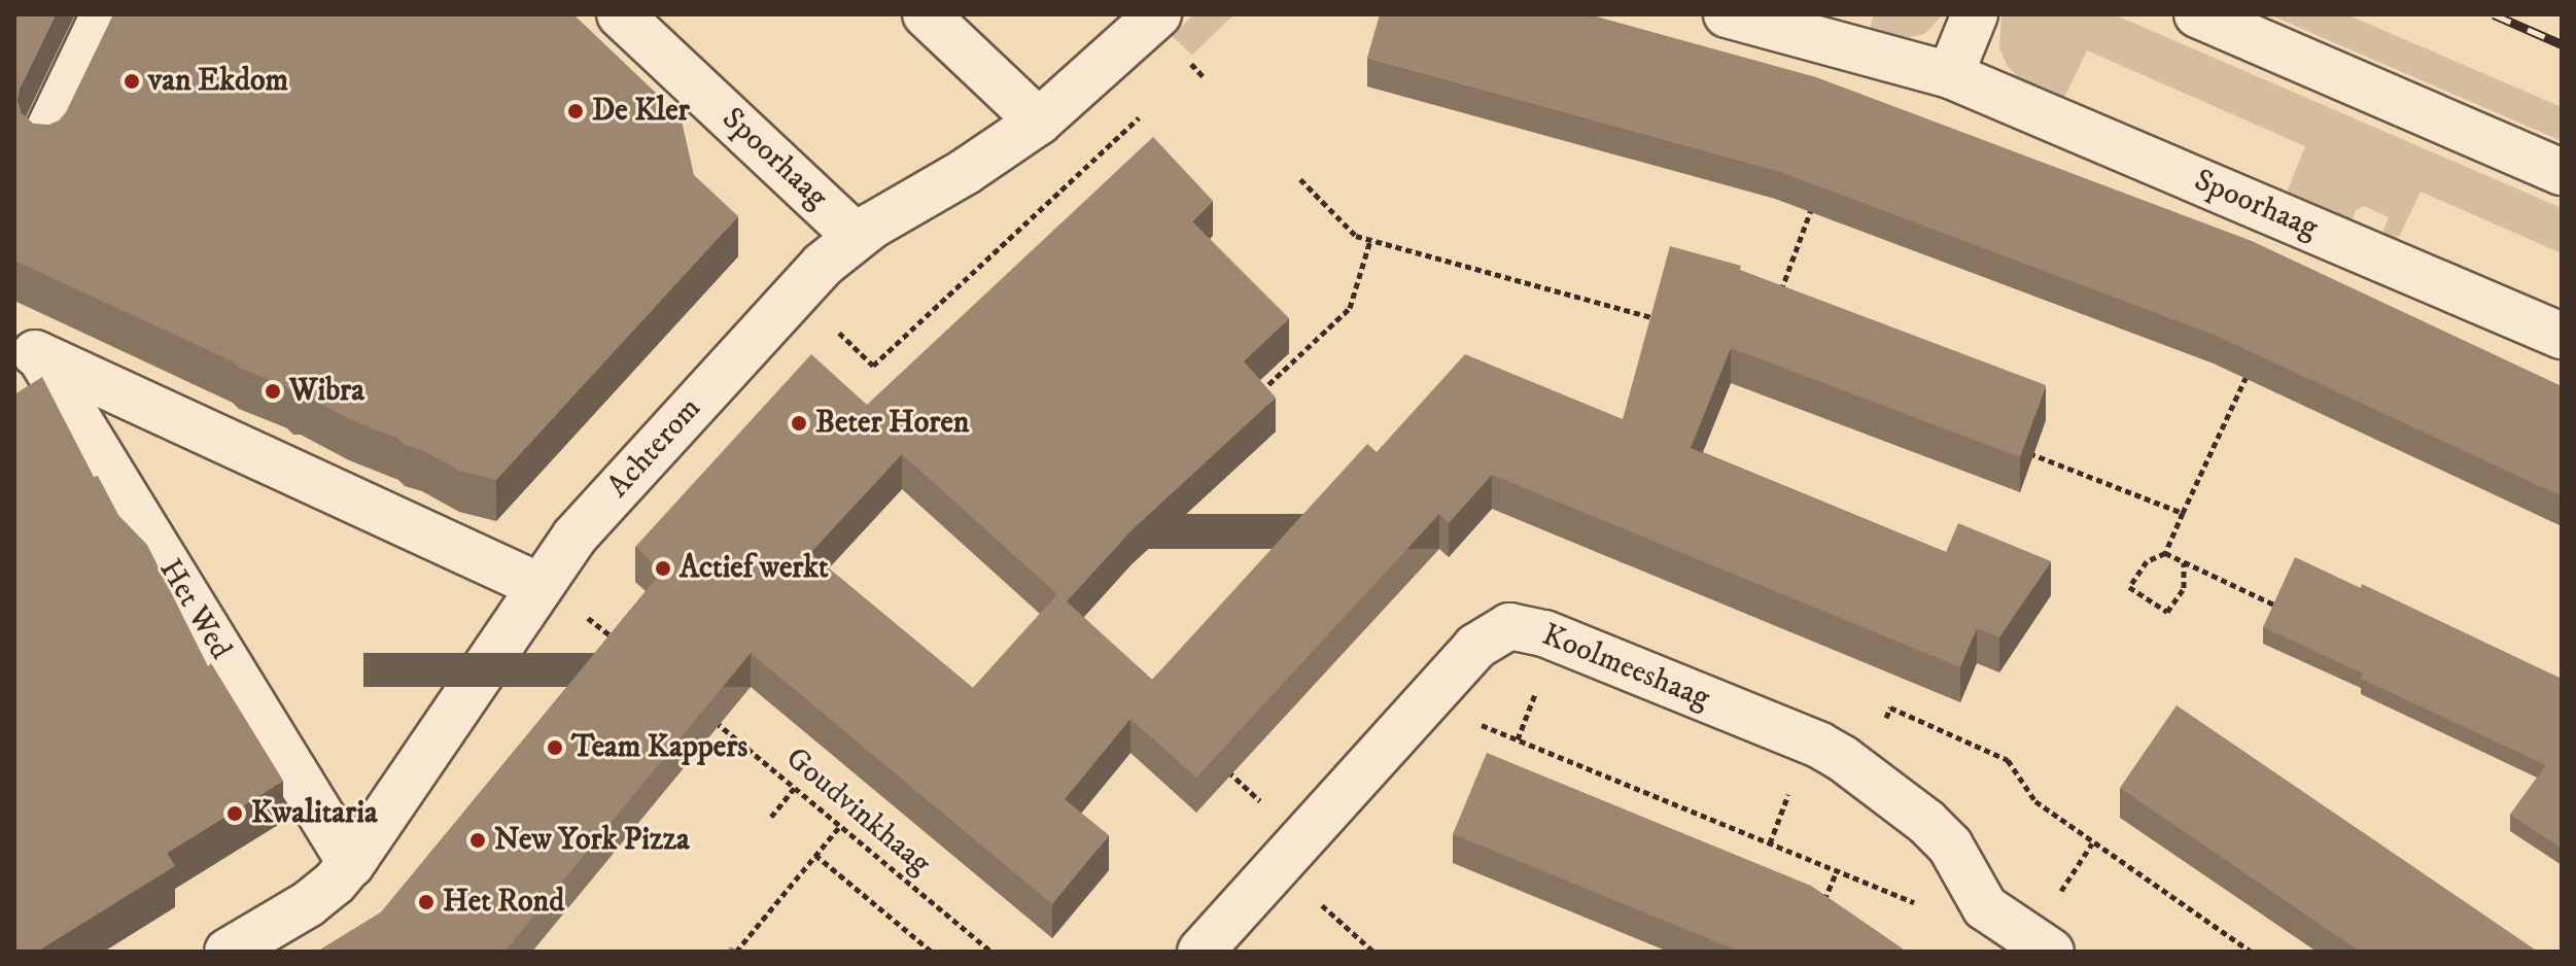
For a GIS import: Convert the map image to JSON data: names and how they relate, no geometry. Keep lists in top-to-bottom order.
{
  "streets": {
    "street": [
      "Spoorhaag",
      "Achterom",
      "Het Wed",
      "Koolmeeshaag"
    ],
    "path": ["Goudvinkhaag"]
  },
  "crossings": [
    ["Spoorhaag", "Achterom"],
    ["Achterom", "Het Wed"]
  ],
  "places": [
    "van Ekdom",
    "De Kler",
    "Wibra",
    "Beter Horen",
    "Actief werkt",
    "Team Kappers",
    "Kwalitaria",
    "New York Pizza",
    "Het Rond"
  ]
}
